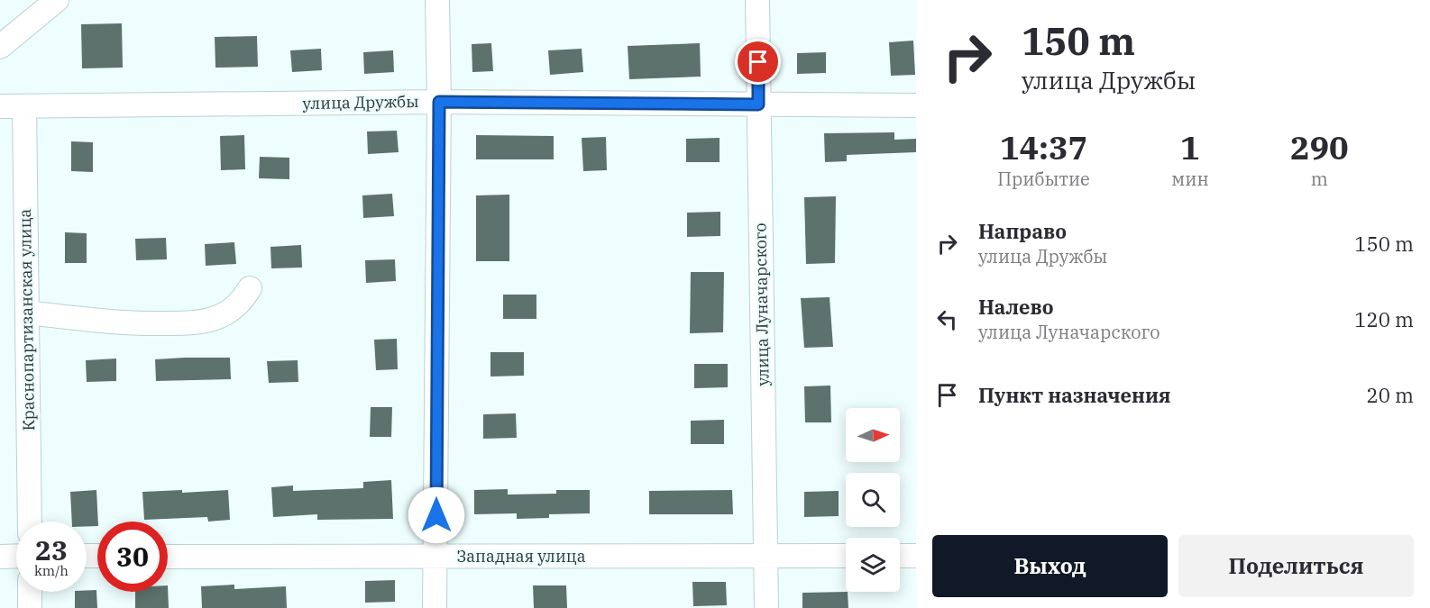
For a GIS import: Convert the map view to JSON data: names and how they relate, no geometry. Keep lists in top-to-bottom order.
{
  "streets": {
    "street": [
      "улица Дружбы",
      "улица Луначарского",
      "Краснопартизанская улица",
      "Западная улица"
    ]
  },
  "crossings": [
    ["улица Дружбы", "улица Луначарского"],
    ["улица Дружбы", "Краснопартизанская улица"],
    ["улица Луначарского", "Западная улица"]
  ],
  "north": "right",
  "page": {
    "turn": ["150 m", "улица Дружбы"],
    "eta": [
      "14:37",
      "Прибытие",
      "1",
      "мин",
      "290",
      "m"
    ],
    "list": [
      {
        "name": "Направо",
        "note": "улица Дружбы",
        "value": "150 m"
      },
      {
        "name": "Налево",
        "note": "улица Луначарского",
        "value": "120 m"
      },
      {
        "name": "Пункт назначения",
        "value": "20 m"
      }
    ],
    "speed": "23 km/h",
    "limit": "30",
    "buttons": ["Выход", "Поделиться"]
  }
}
